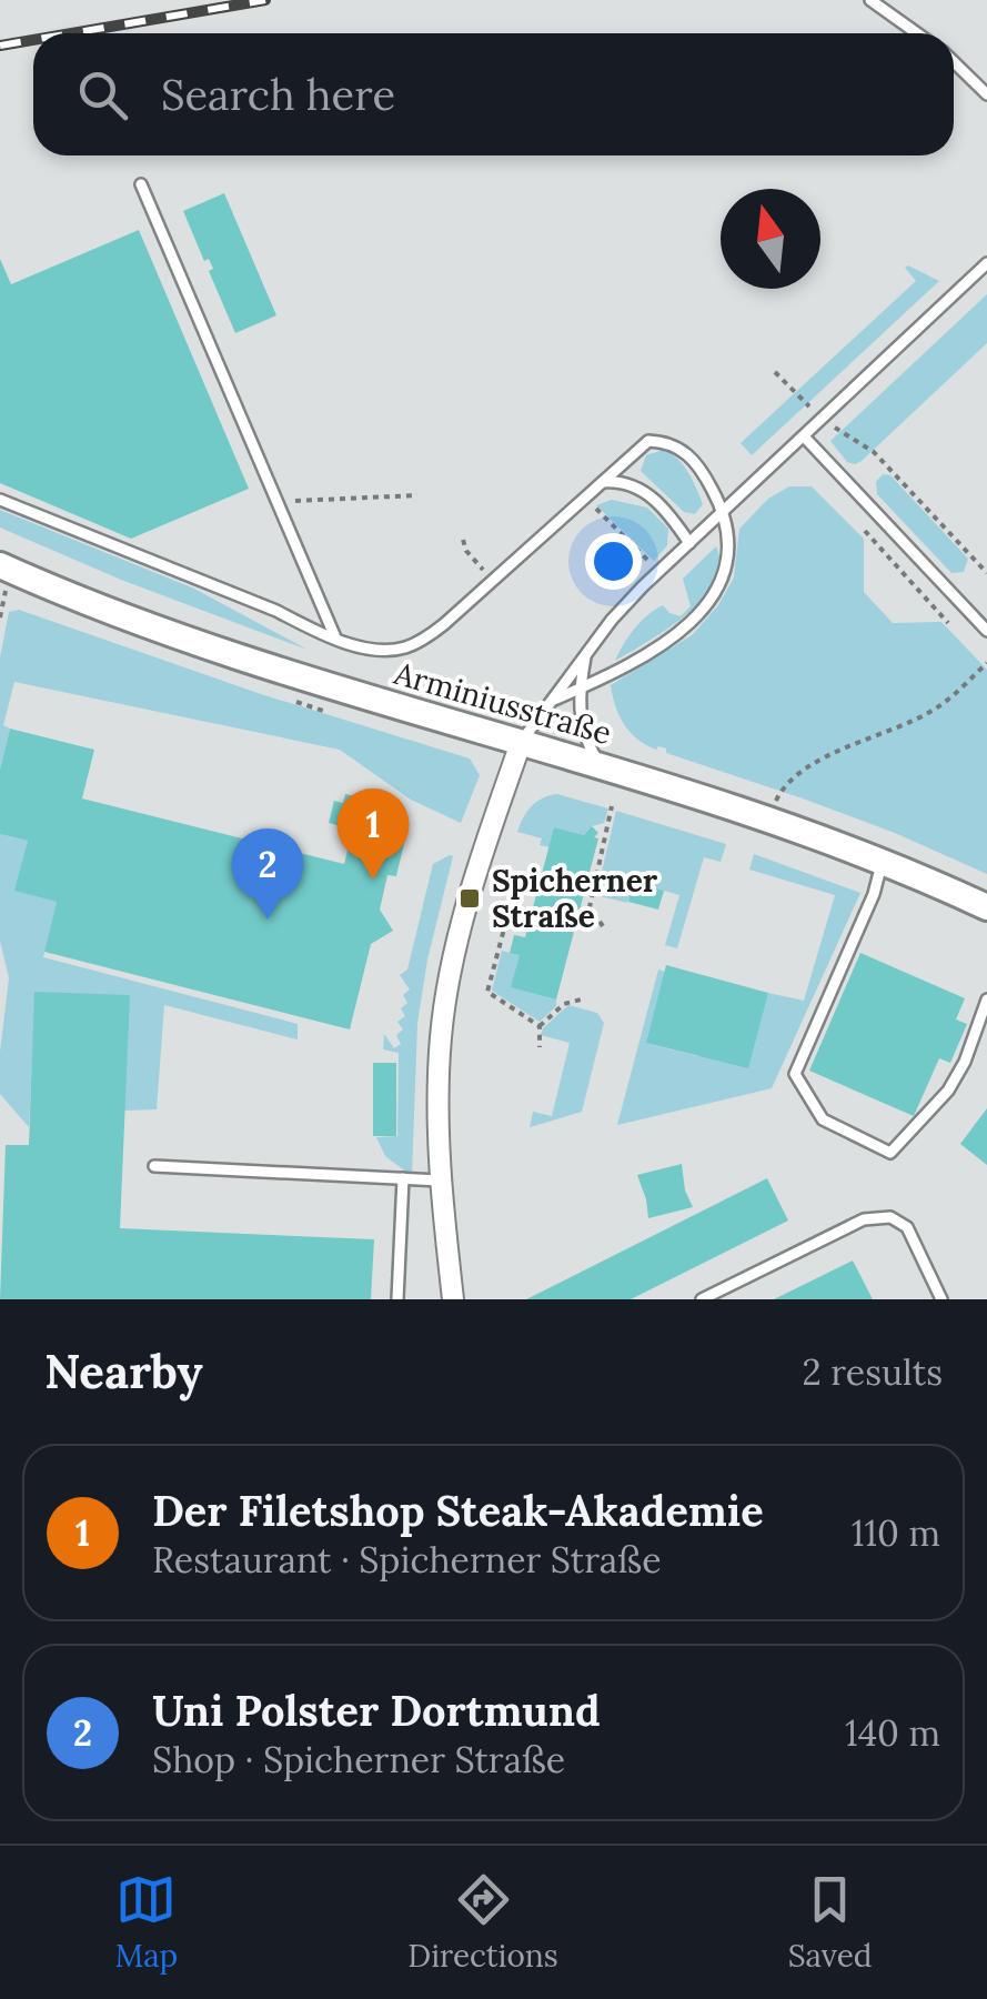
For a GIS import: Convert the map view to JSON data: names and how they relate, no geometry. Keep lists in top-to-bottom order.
{
  "streets": {
    "street": ["Arminiusstraße"]
  },
  "places": {
    "transit": ["Spicherner Straße"]
  },
  "north": "top",
  "page": {
    "search": "Search here",
    "pins": ["1", "2"],
    "heading": ["Nearby", "2 results"],
    "list": [
      {
        "mark": "1",
        "name": "Der Filetshop Steak-Akademie",
        "note": "Restaurant · Spicherner Straße",
        "value": "110 m"
      },
      {
        "mark": "2",
        "name": "Uni Polster Dortmund",
        "note": "Shop · Spicherner Straße",
        "value": "140 m"
      }
    ],
    "nav": ["Map", "Directions", "Saved"]
  }
}
